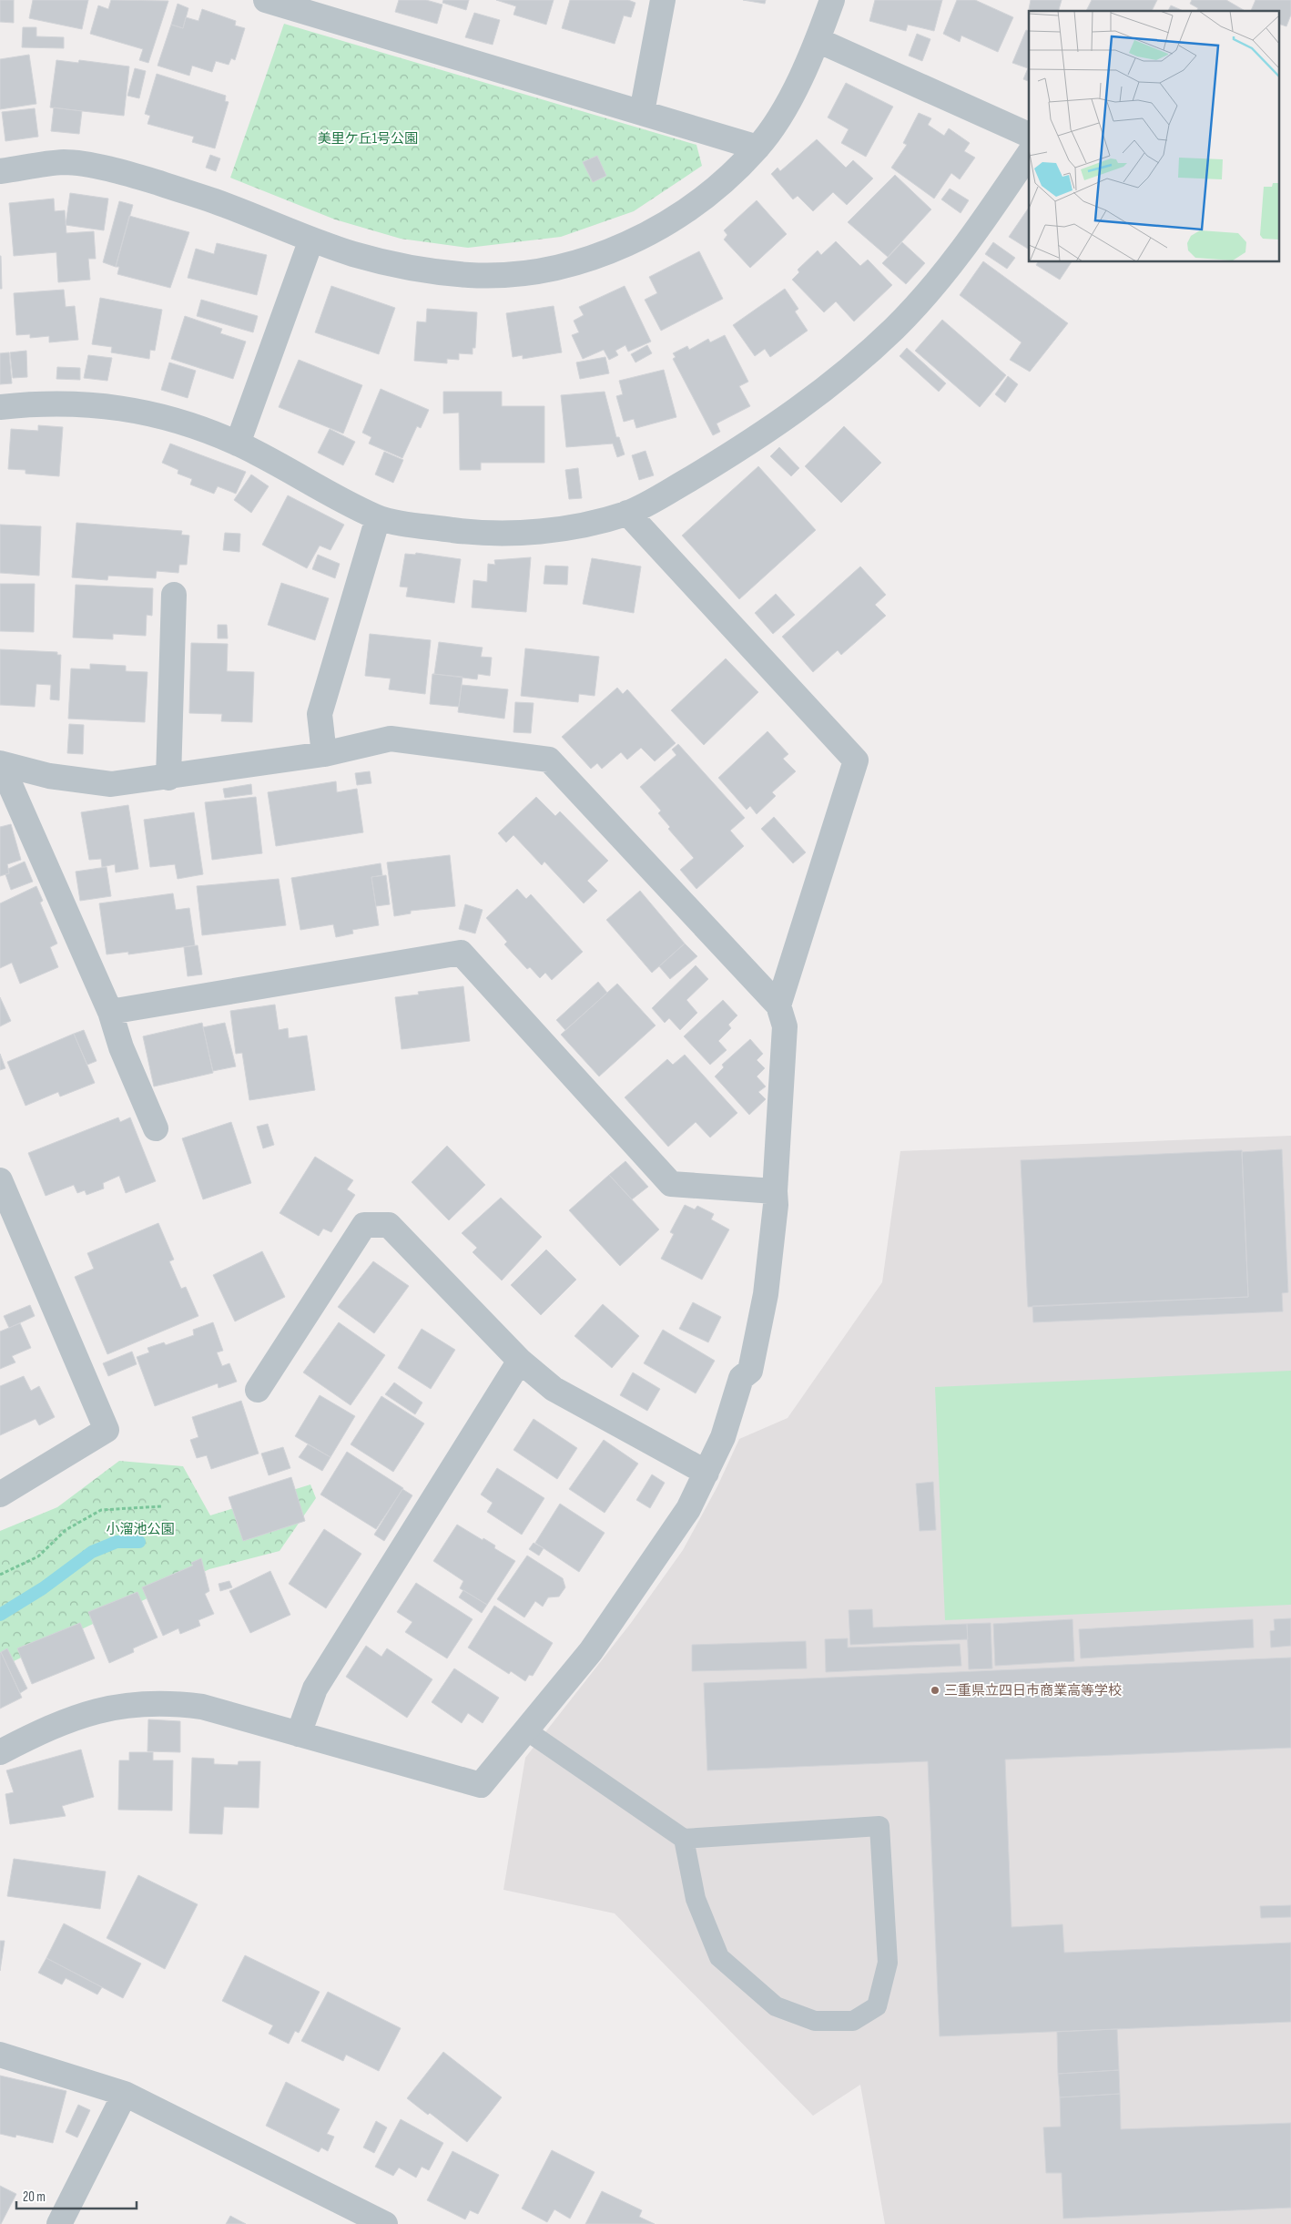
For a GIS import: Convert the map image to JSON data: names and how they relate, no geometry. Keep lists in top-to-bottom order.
{
  "parks": ["美里ケ丘1号公園", "小溜池公園"],
  "places": ["三重県立四日市商業高等学校"],
  "scale_bar": "20 m"
}
